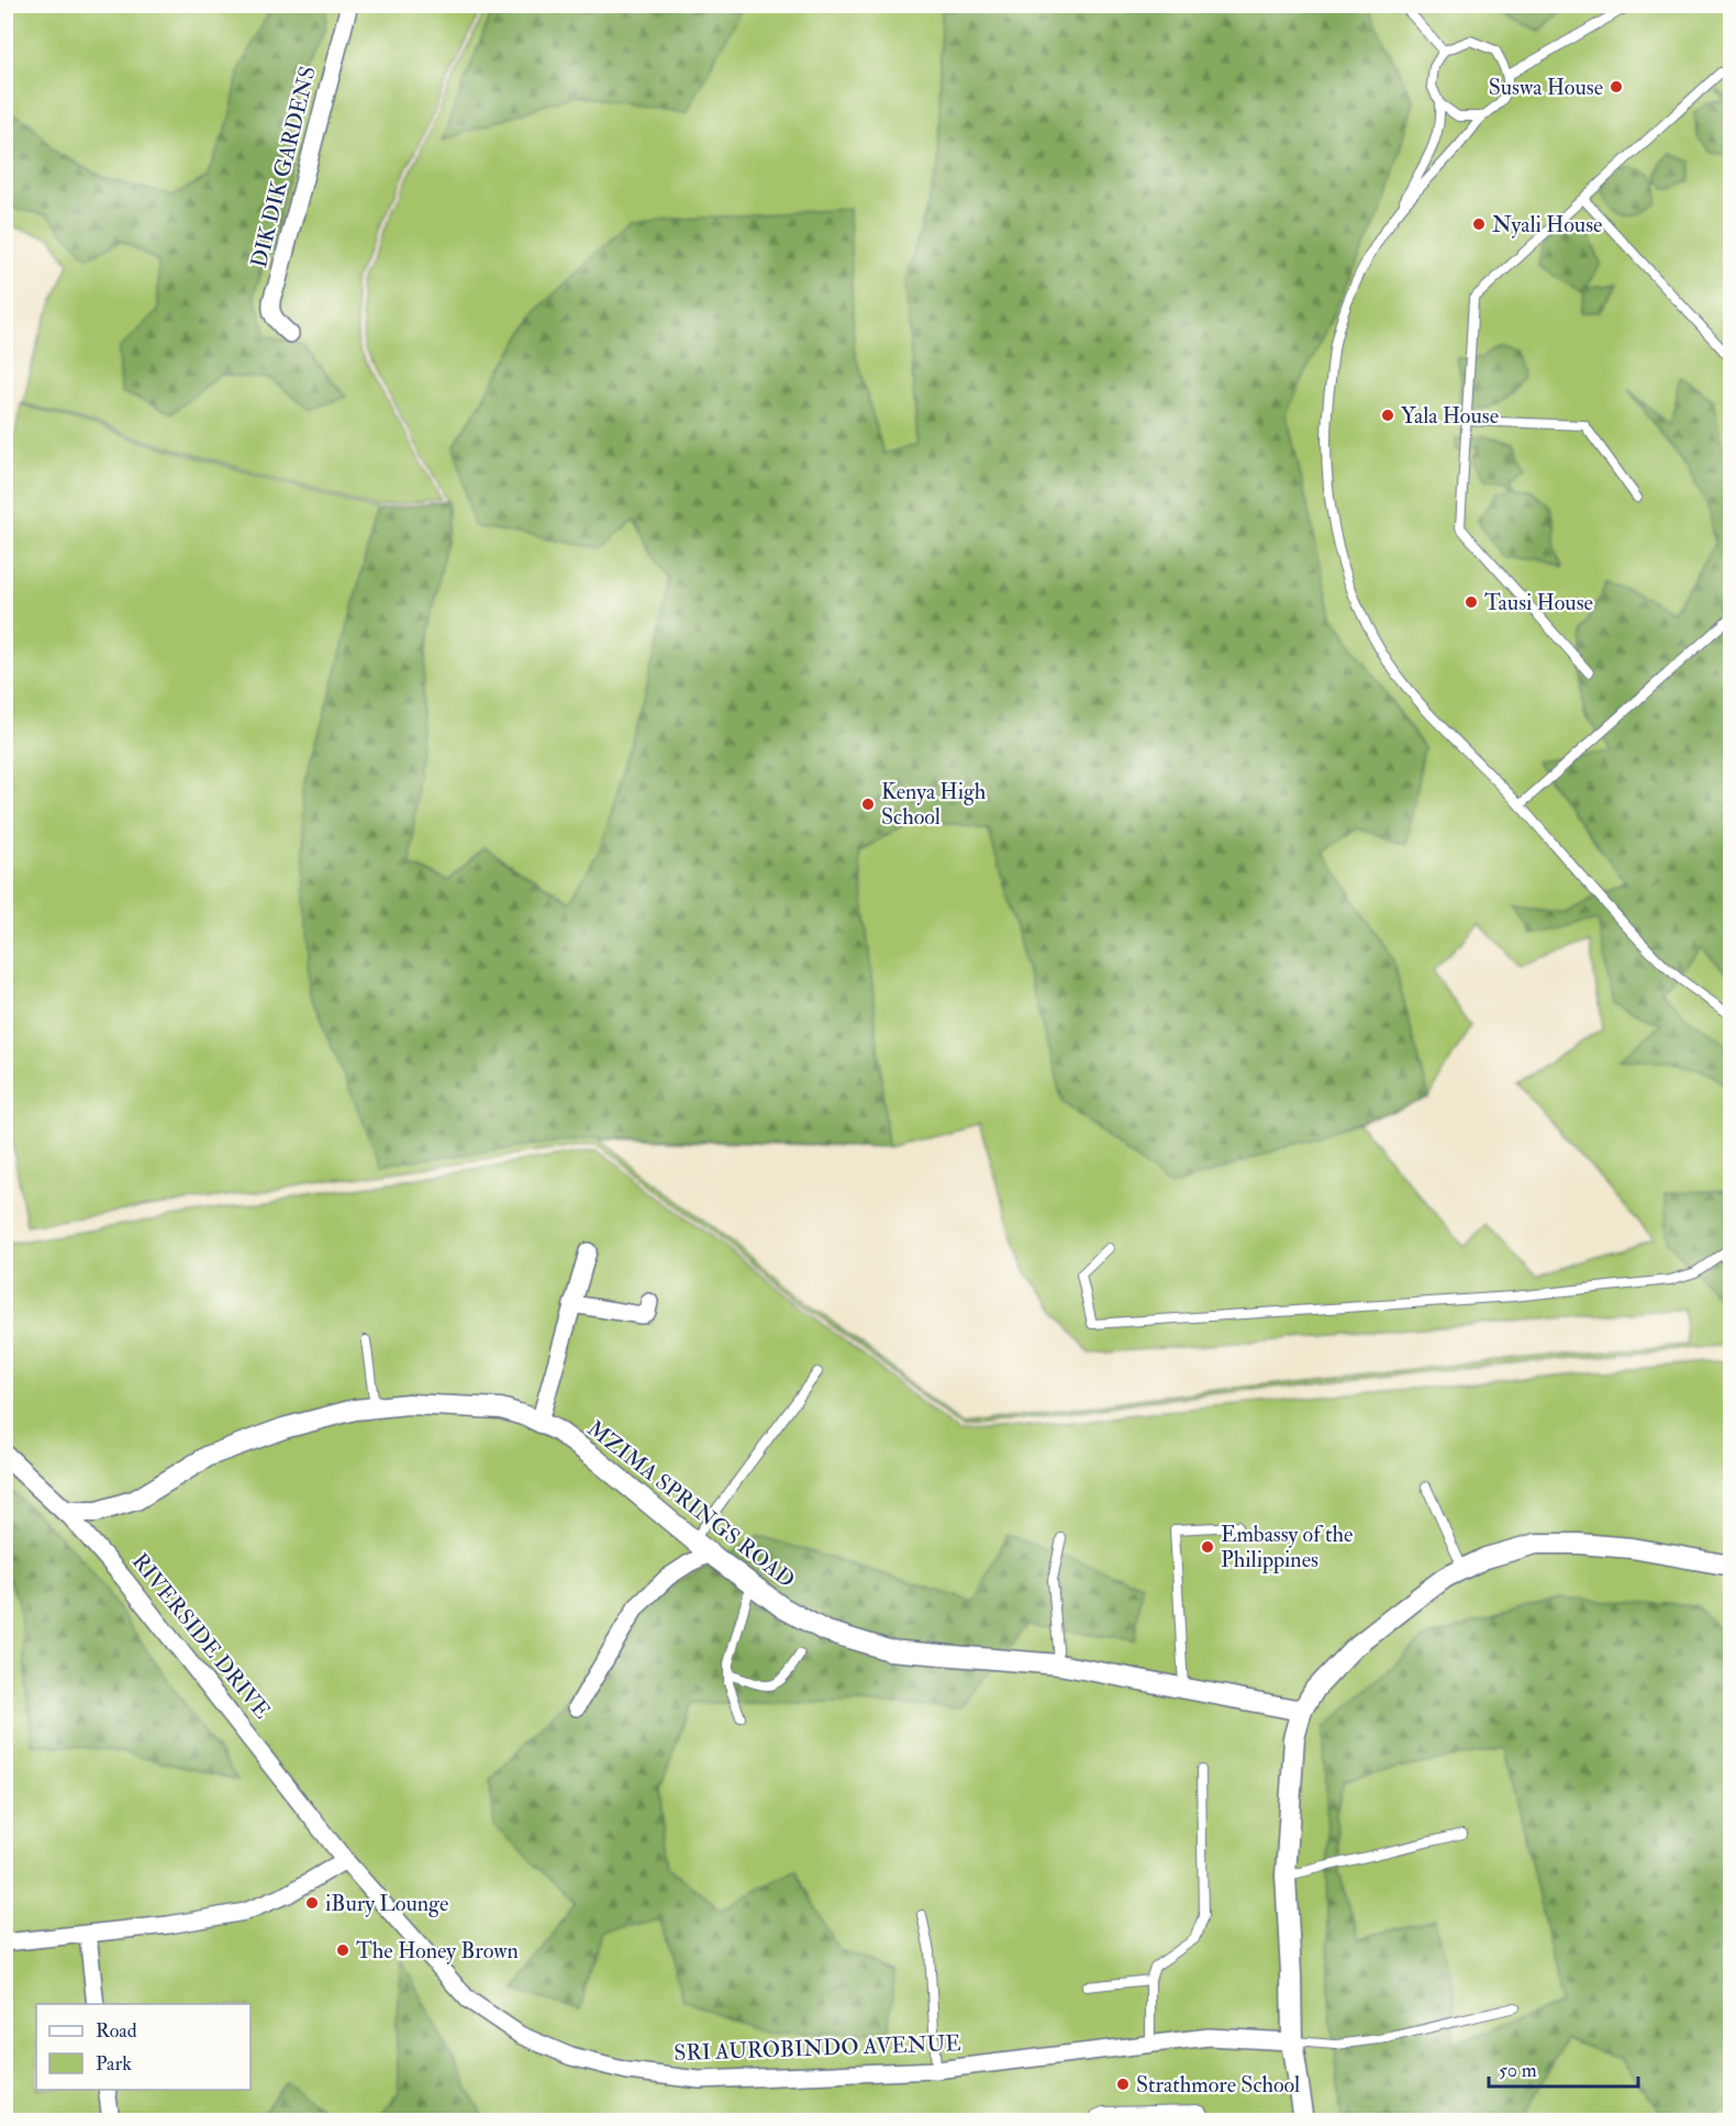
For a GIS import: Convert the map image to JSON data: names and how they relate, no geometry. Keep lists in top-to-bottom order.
{
  "streets": {
    "street": [
      "DIK DIK GARDENS",
      "MZIMA SPRINGS ROAD",
      "RIVERSIDE DRIVE",
      "SRI AUROBINDO AVENUE"
    ]
  },
  "crossings": [
    ["MZIMA SPRINGS ROAD", "RIVERSIDE DRIVE"],
    ["RIVERSIDE DRIVE", "SRI AUROBINDO AVENUE"]
  ],
  "places": [
    "Suswa House",
    "Nyali House",
    "Yala House",
    "Tausi House",
    "Kenya High School",
    "Embassy of the Philippines",
    "iBury Lounge",
    "The Honey Brown",
    "Strathmore School"
  ],
  "legend": ["Road", "Park"],
  "scale_bar": "50 m"
}
